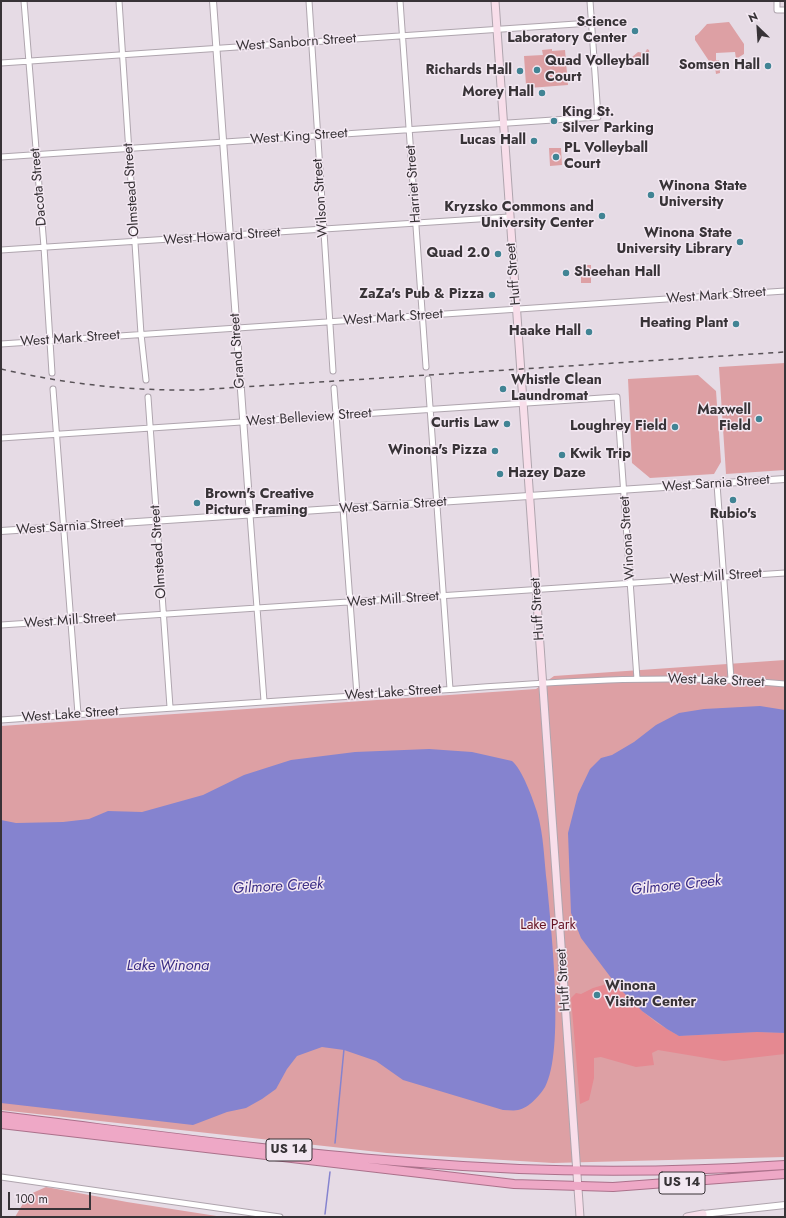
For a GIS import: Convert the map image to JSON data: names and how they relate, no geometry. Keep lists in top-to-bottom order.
{
  "streets": {
    "highway": ["US 14"],
    "main road": ["Huff Street"],
    "street": [
      "West Sanborn Street",
      "West King Street",
      "Harriet Street",
      "Dacota Street",
      "Olmstead Street",
      "Wilson Street",
      "West Howard Street",
      "West Mark Street",
      "Grand Street",
      "West Belleview Street",
      "West Sarnia Street",
      "Winona Street",
      "West Mill Street",
      "West Lake Street"
    ]
  },
  "crossings": [
    ["West Sanborn Street", "West King Street"],
    ["West Sanborn Street", "Harriet Street"],
    ["West Sanborn Street", "Dacota Street"],
    ["West Sanborn Street", "Olmstead Street"],
    ["West Sanborn Street", "Wilson Street"],
    ["West Sanborn Street", "Huff Street"],
    ["West Sanborn Street", "Grand Street"],
    ["West King Street", "Harriet Street"],
    ["West King Street", "Dacota Street"],
    ["West King Street", "Olmstead Street"],
    ["West King Street", "Wilson Street"],
    ["West King Street", "Huff Street"],
    ["West King Street", "Grand Street"],
    ["Harriet Street", "West Howard Street"],
    ["Harriet Street", "West Mark Street"],
    ["Dacota Street", "West Howard Street"],
    ["Dacota Street", "West Mark Street"],
    ["Olmstead Street", "West Howard Street"],
    ["Olmstead Street", "West Mark Street"],
    ["Olmstead Street", "West Belleview Street"],
    ["Olmstead Street", "West Sarnia Street"],
    ["Olmstead Street", "West Mill Street"],
    ["Olmstead Street", "West Lake Street"],
    ["Wilson Street", "West Howard Street"],
    ["Wilson Street", "West Mark Street"],
    ["West Howard Street", "Huff Street"],
    ["West Howard Street", "Grand Street"],
    ["Huff Street", "West Mark Street"],
    ["Huff Street", "West Belleview Street"],
    ["Huff Street", "West Sarnia Street"],
    ["Huff Street", "West Mill Street"],
    ["Huff Street", "West Lake Street"],
    ["Huff Street", "US 14"],
    ["West Mark Street", "Grand Street"],
    ["Grand Street", "West Belleview Street"],
    ["Grand Street", "West Sarnia Street"],
    ["Grand Street", "West Mill Street"],
    ["Grand Street", "West Lake Street"],
    ["West Belleview Street", "Winona Street"],
    ["West Sarnia Street", "Winona Street"],
    ["Winona Street", "West Mill Street"],
    ["Winona Street", "West Lake Street"]
  ],
  "water": ["Gilmore Creek", "Lake Winona"],
  "parks": ["Lake Park"],
  "places": [
    "Science Laboratory Center",
    "Somsen Hall",
    "Quad Volleyball Court",
    "Richards Hall",
    "Morey Hall",
    "King St. Silver Parking",
    "Lucas Hall",
    "PL Volleyball Court",
    "Winona State University",
    "Kryzsko Commons and University Center",
    "Winona State University Library",
    "Quad 2.0",
    "Sheehan Hall",
    "ZaZa's Pub & Pizza",
    "Heating Plant",
    "Haake Hall",
    "Whistle Clean Laundromat",
    "Maxwell Field",
    "Curtis Law",
    "Loughrey Field",
    "Winona's Pizza",
    "Kwik Trip",
    "Hazey Daze",
    "Rubio's",
    "Brown's Creative Picture Framing",
    "Winona Visitor Center"
  ],
  "scale_bar": "100 m",
  "north": "top left"
}
